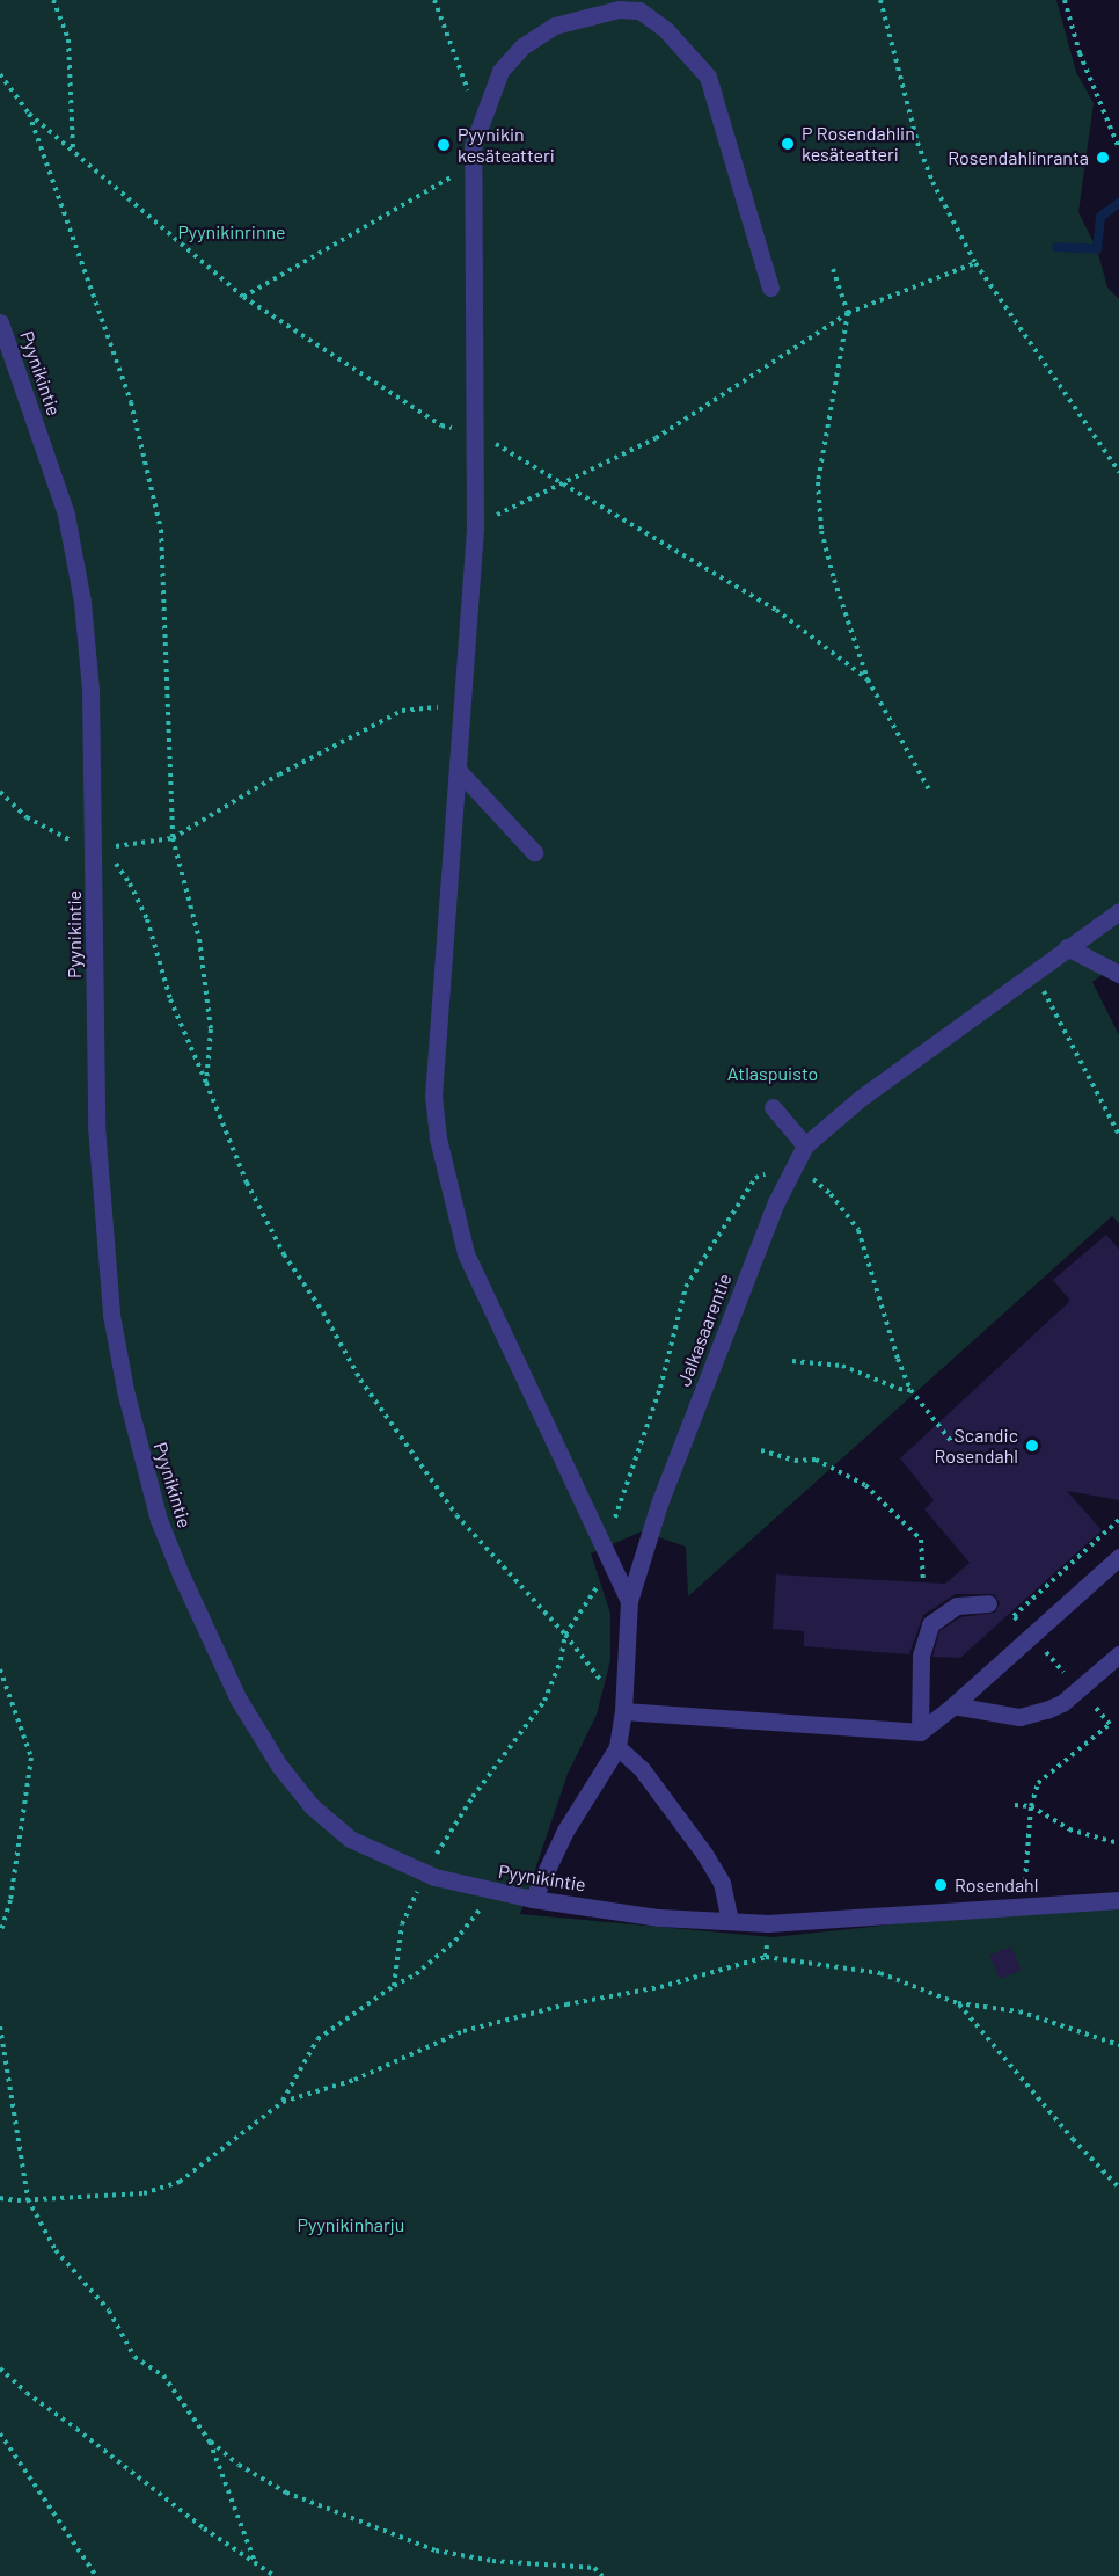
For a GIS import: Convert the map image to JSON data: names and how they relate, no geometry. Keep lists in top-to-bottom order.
{
  "streets": {
    "street": ["Pyynikintie", "Jalkasaarentie"]
  },
  "crossings": [
    ["Pyynikintie", "Jalkasaarentie"]
  ],
  "parks": ["Pyynikinrinne", "Atlaspuisto", "Pyynikinharju"],
  "places": [
    "P Rosendahlin kesäteatteri",
    "Pyynikin kesäteatteri",
    "Rosendahlinranta",
    "Scandic Rosendahl",
    "Rosendahl"
  ]
}
